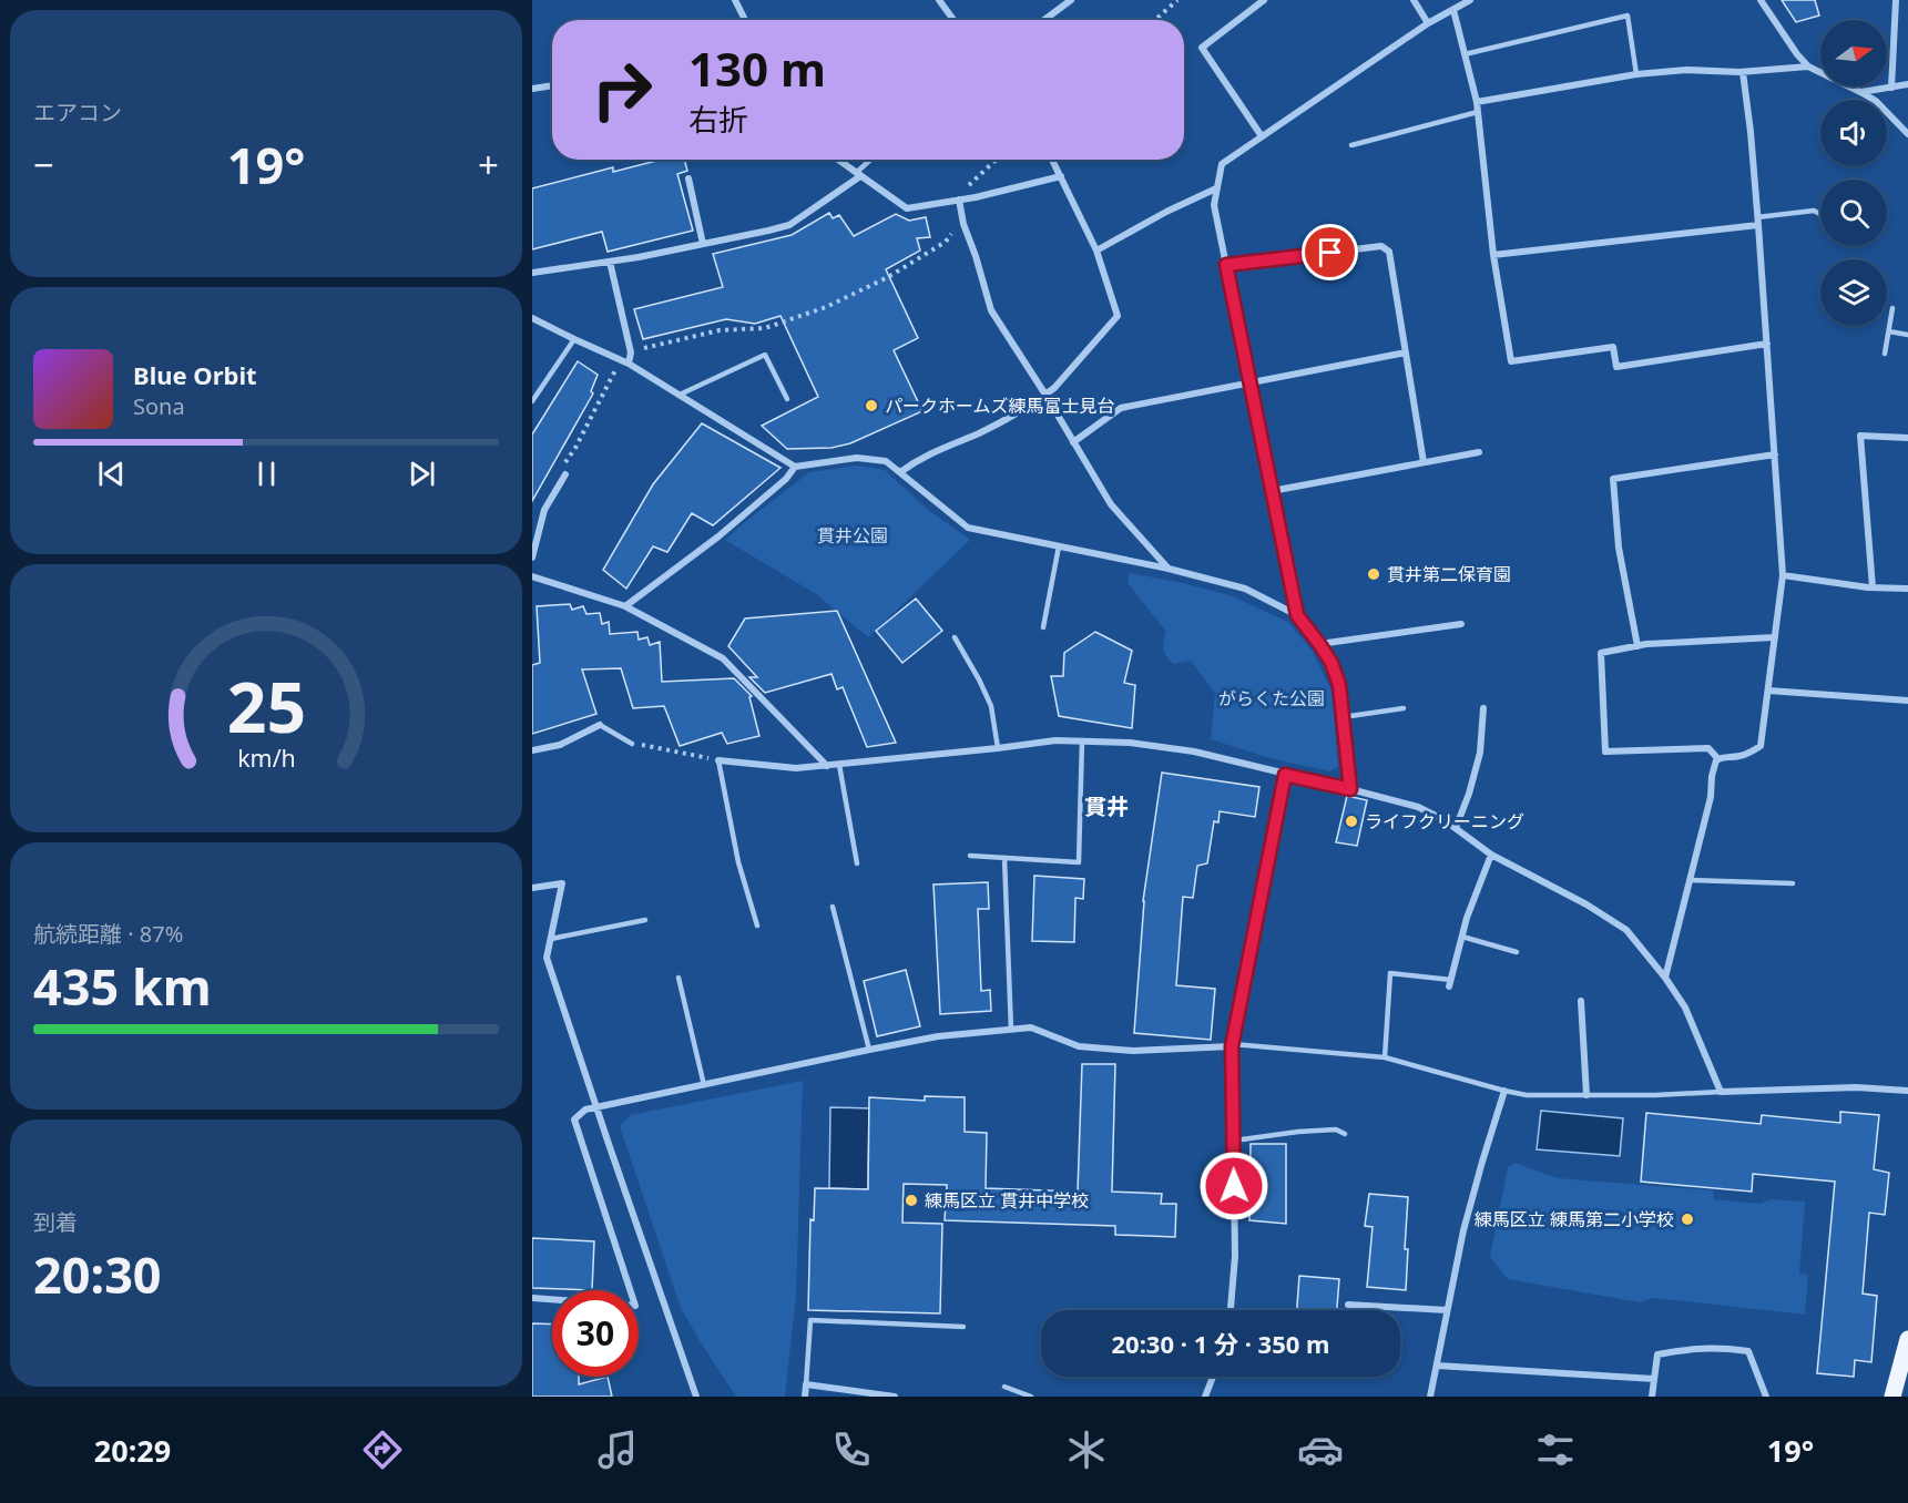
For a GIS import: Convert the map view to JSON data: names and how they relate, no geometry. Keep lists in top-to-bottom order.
{
  "districts": ["貫井"],
  "parks": ["貫井公園", "がらくた公園"],
  "places": [
    "パークホームズ練馬富士見台",
    "貫井第二保育園",
    "ライフクリーニング",
    "練馬区立 貫井中学校",
    "練馬区立 練馬第二小学校"
  ],
  "north": "right",
  "page": {
    "tile": [
      "エアコン",
      ["航続距離 · 87%", "435 km"],
      ["到着", "20:30"]
    ],
    "turn": ["130 m", "右折"],
    "heat": ["−", "19°", "+"],
    "song": ["Blue Orbit", "Sona"],
    "limit": "30",
    "trip": "20:30 · 1 分 · 350 m",
    "tabs": ["20:29", "19°"],
    "gauge": ["25", "km/h"]
  }
}
